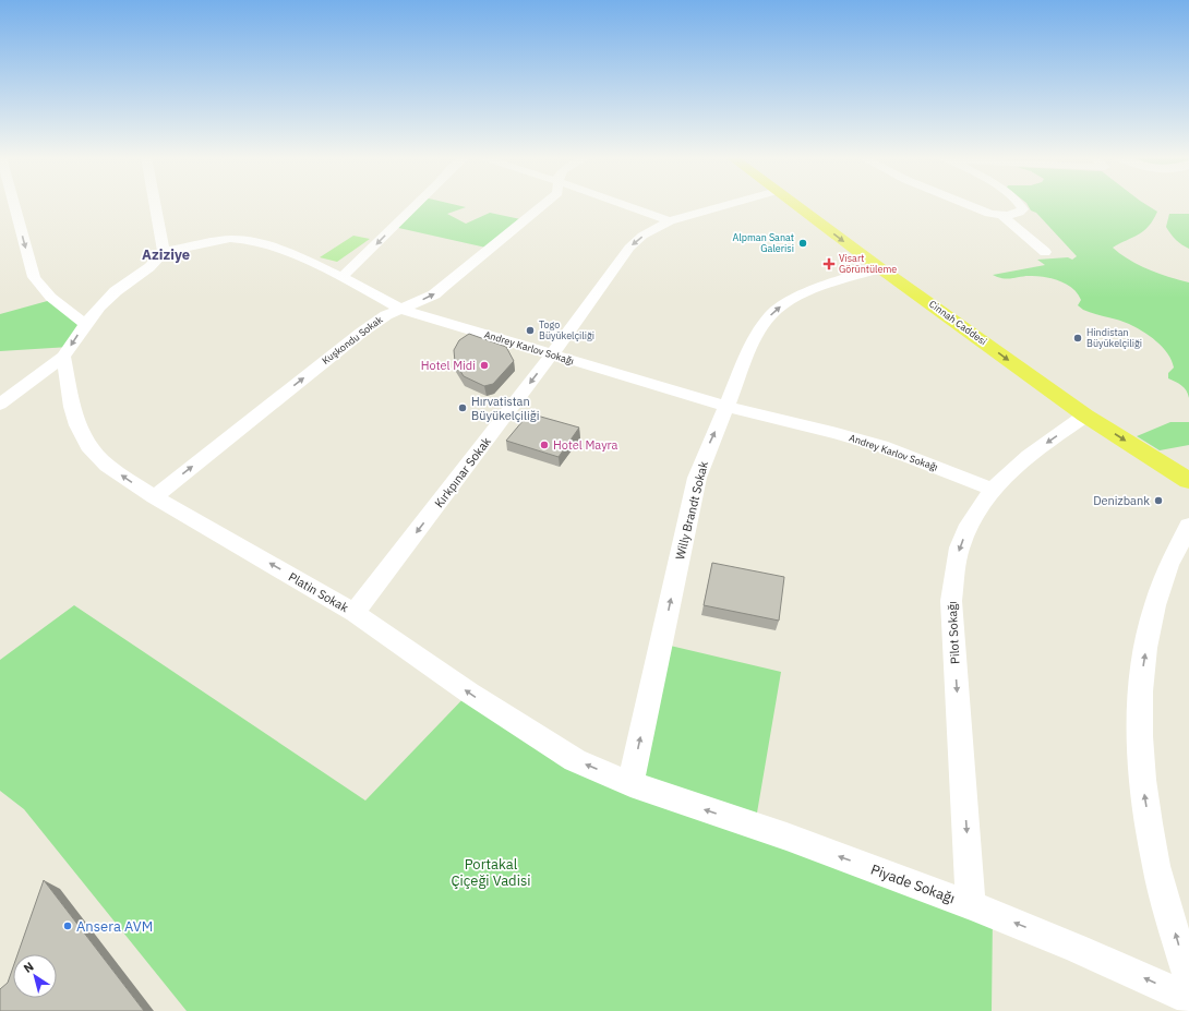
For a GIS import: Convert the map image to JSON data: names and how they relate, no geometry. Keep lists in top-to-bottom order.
{
  "streets": {
    "main road": ["Cinnah Caddesi"],
    "street": [
      "Kuşkondu Sokak",
      "Andrey Karlov Sokağı",
      "Kırkpınar Sokak",
      "Willy Brandt Sokak",
      "Platin Sokak",
      "Pilot Sokağı",
      "Piyade Sokağı"
    ]
  },
  "crossings": [
    ["Cinnah Caddesi", "Willy Brandt Sokak"],
    ["Cinnah Caddesi", "Pilot Sokağı"],
    ["Kuşkondu Sokak", "Andrey Karlov Sokağı"],
    ["Kuşkondu Sokak", "Platin Sokak"],
    ["Andrey Karlov Sokağı", "Kırkpınar Sokak"],
    ["Andrey Karlov Sokağı", "Willy Brandt Sokak"],
    ["Andrey Karlov Sokağı", "Pilot Sokağı"],
    ["Kırkpınar Sokak", "Platin Sokak"],
    ["Willy Brandt Sokak", "Platin Sokak"],
    ["Willy Brandt Sokak", "Piyade Sokağı"],
    ["Platin Sokak", "Piyade Sokağı"],
    ["Pilot Sokağı", "Piyade Sokağı"]
  ],
  "one_way": [
    "Cinnah Caddesi",
    "Kırkpınar Sokak",
    "Willy Brandt Sokak",
    "Platin Sokak",
    "Pilot Sokağı",
    "Piyade Sokağı"
  ],
  "districts": ["Aziziye"],
  "parks": ["Portakal Çiçeği Vadisi"],
  "places": {
    "other": [
      "Alpman Sanat Galerisi",
      "Togo Büyükelçiliği",
      "Hindistan Büyükelçiliği",
      "Hotel Midi",
      "Hırvatistan Büyükelçiliği",
      "Hotel Mayra",
      "Denizbank",
      "Ansera AVM"
    ],
    "health": ["Visart Görüntüleme"]
  },
  "north": "top left"
}
